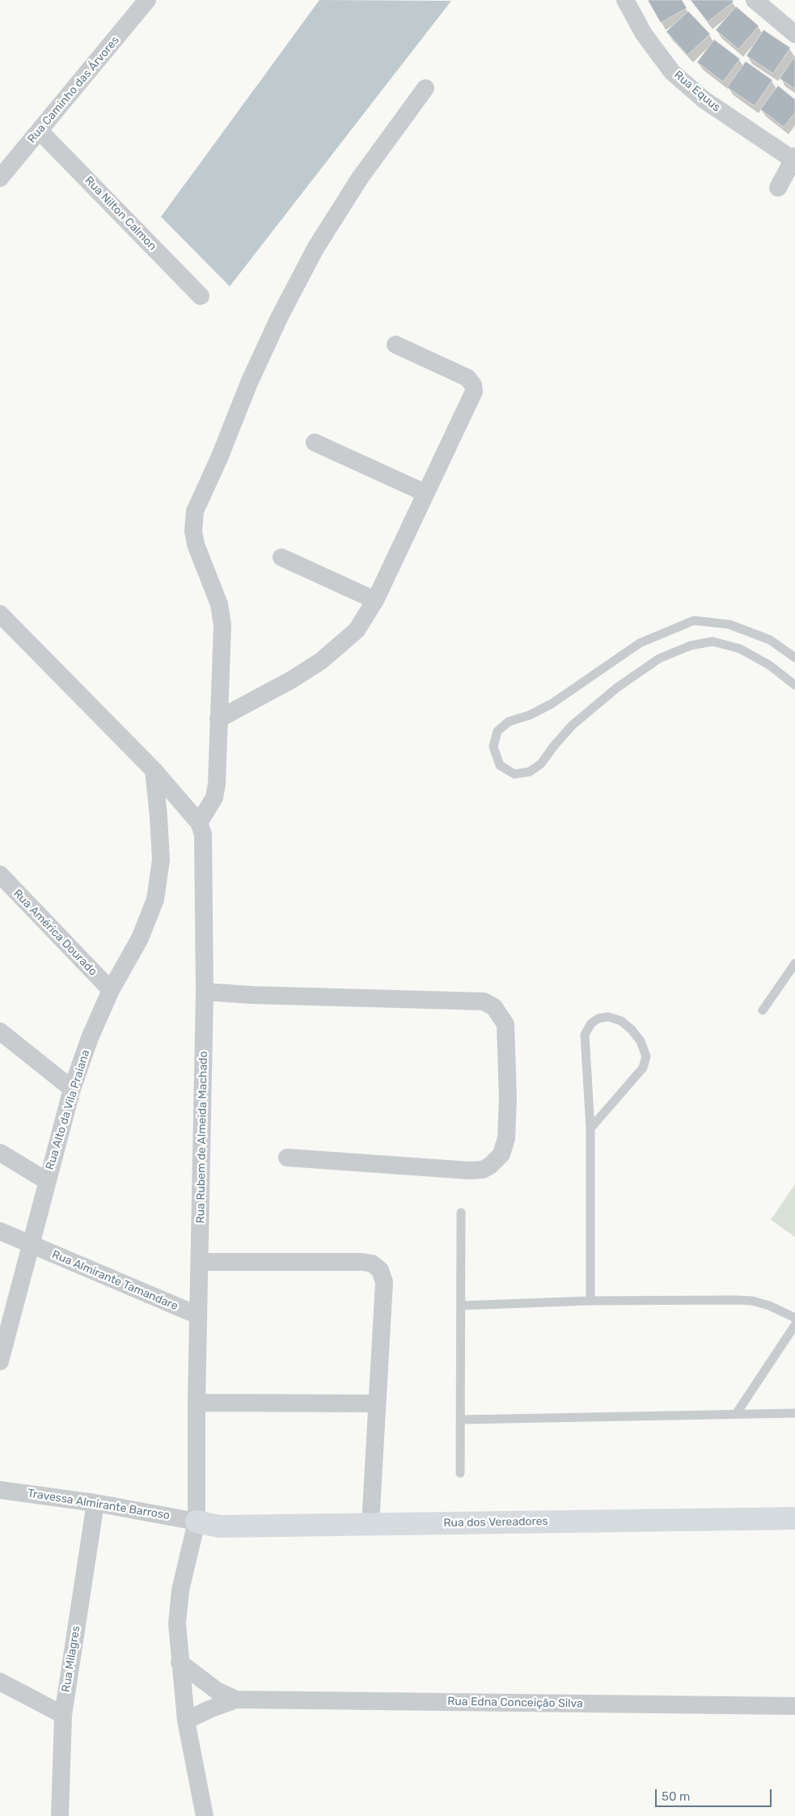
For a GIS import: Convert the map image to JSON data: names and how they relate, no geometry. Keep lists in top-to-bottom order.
{
  "streets": {
    "street": [
      "Rua Caminho das Árvores",
      "Rua Equus",
      "Rua Nilton Calmon",
      "Rua América Dourado",
      "Rua Alto da Vila Praiana",
      "Rua Rubem de Almeida Machado",
      "Rua Almirante Tamandare",
      "Travessa Almirante Barroso",
      "Rua dos Vereadores",
      "Rua Milagres",
      "Rua Edna Conceição Silva"
    ]
  },
  "crossings": [
    ["Rua Caminho das Árvores", "Rua Nilton Calmon"],
    ["Rua América Dourado", "Rua Alto da Vila Praiana"],
    ["Rua Alto da Vila Praiana", "Rua Rubem de Almeida Machado"],
    ["Rua Alto da Vila Praiana", "Rua Almirante Tamandare"],
    ["Rua Rubem de Almeida Machado", "Rua Almirante Tamandare"],
    ["Rua Rubem de Almeida Machado", "Travessa Almirante Barroso"],
    ["Rua Rubem de Almeida Machado", "Rua dos Vereadores"],
    ["Rua Rubem de Almeida Machado", "Rua Edna Conceição Silva"],
    ["Travessa Almirante Barroso", "Rua dos Vereadores"],
    ["Travessa Almirante Barroso", "Rua Milagres"]
  ],
  "scale_bar": "50 m"
}
